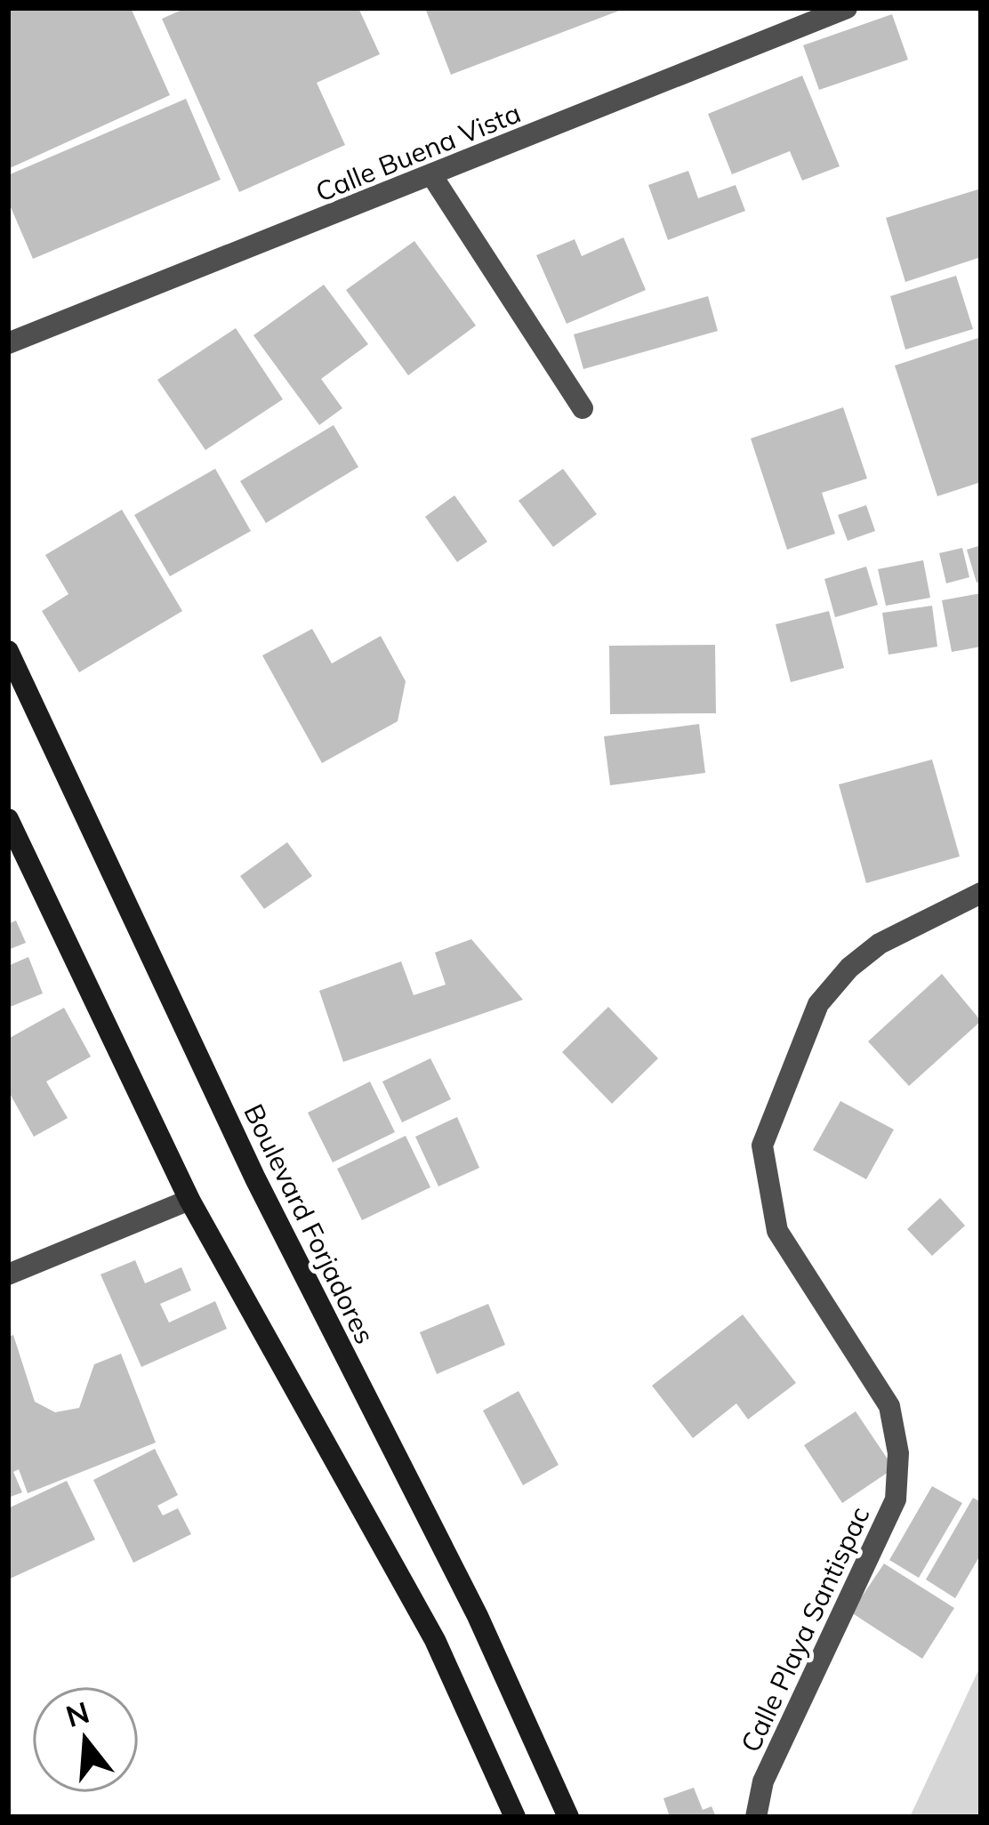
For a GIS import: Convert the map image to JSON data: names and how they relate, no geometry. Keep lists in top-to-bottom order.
{
  "streets": {
    "main road": ["Boulevard Forjadores"],
    "street": ["Calle Buena Vista", "Calle Playa Santispac"]
  },
  "north": "top"
}
